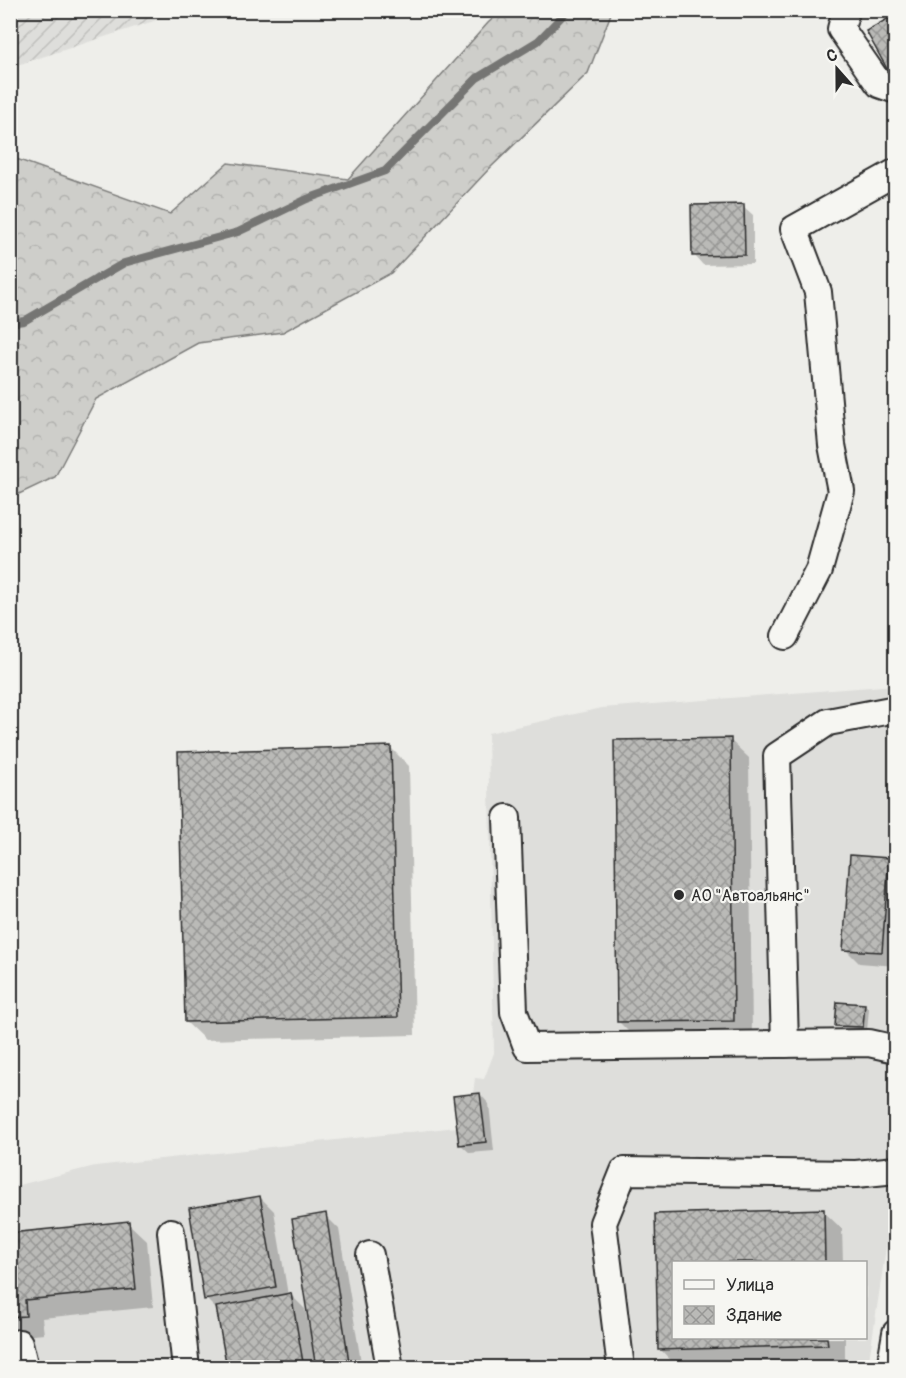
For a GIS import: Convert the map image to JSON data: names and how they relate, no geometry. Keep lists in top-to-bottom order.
{
  "places": ["АО \"Автоальянс\""],
  "legend": ["Улица", "Здание"],
  "north": "top"
}
